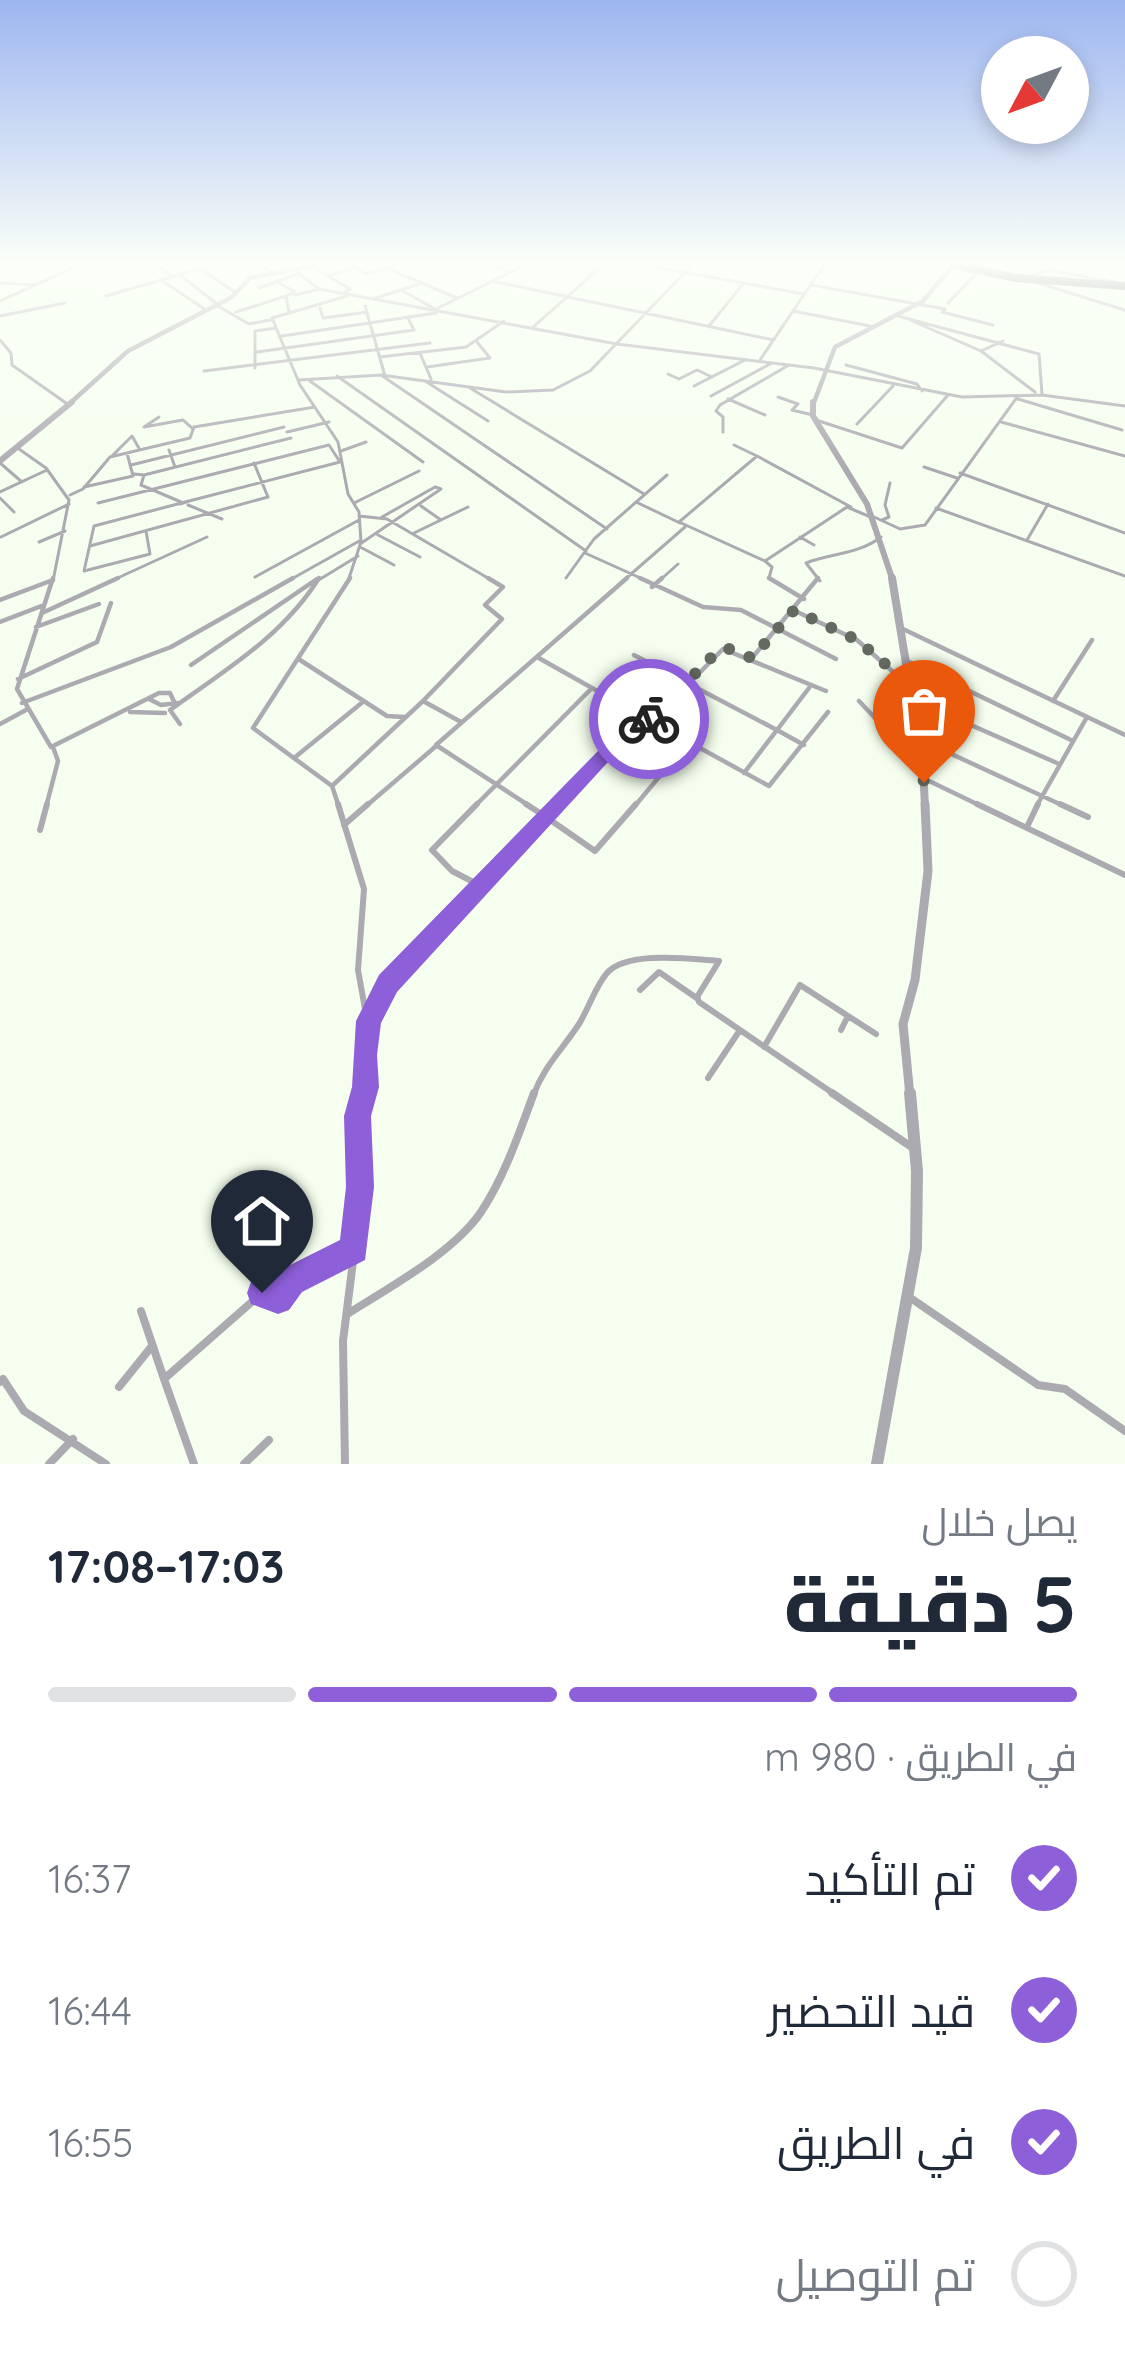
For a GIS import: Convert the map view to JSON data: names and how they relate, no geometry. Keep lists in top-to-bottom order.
{
  "north": "bottom left",
  "page": {
    "heading": ["5 دقيقة", "يصل خلال", "17:03–17:08"],
    "bar": "في الطريق · 980 m",
    "list": [
      ["تم التأكيد", "16:37"],
      ["قيد التحضير", "16:44"],
      ["في الطريق", "16:55"],
      "تم التوصيل"
    ]
  }
}
